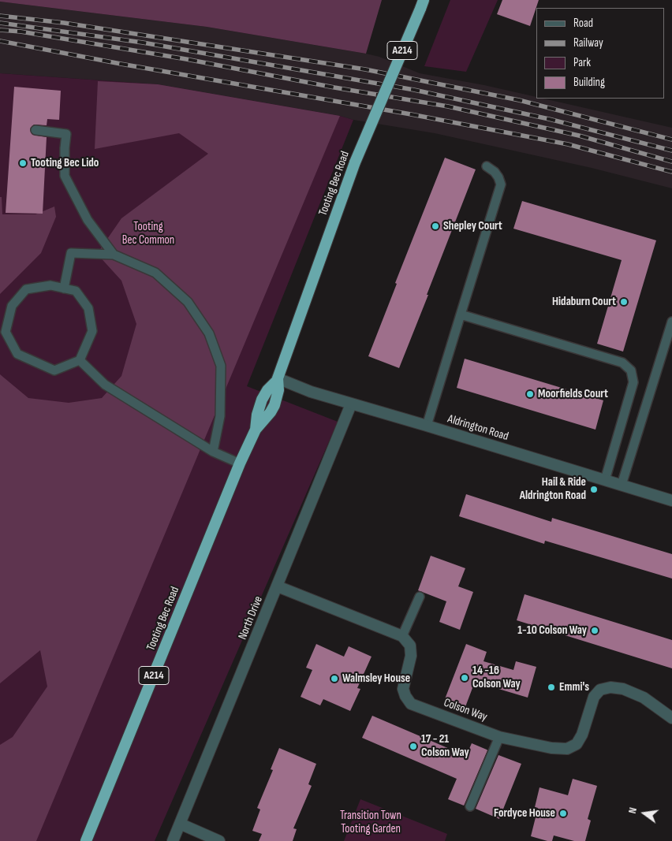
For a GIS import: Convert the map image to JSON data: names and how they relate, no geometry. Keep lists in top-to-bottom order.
{
  "streets": {
    "highway": ["A214", "Tooting Bec Road"],
    "street": ["Aldrington Road", "North Drive", "Colson Way"]
  },
  "crossings": [
    ["Tooting Bec Road", "Aldrington Road"],
    ["Aldrington Road", "North Drive"]
  ],
  "parks": ["Tooting Bec Common", "Transition Town Tooting Garden"],
  "places": [
    "Tooting Bec Lido",
    "Shepley Court",
    "Hidaburn Court",
    "Moorfields Court",
    "Hail & Ride Aldrington Road",
    "1-10 Colson Way",
    "14 -16 Colson Way",
    "Walmsley House",
    "Emmi's",
    "17 - 21 Colson Way",
    "Fordyce House"
  ],
  "legend": [
    "Road",
    "Railway",
    "Park",
    "Building"
  ],
  "north": "left"
}
